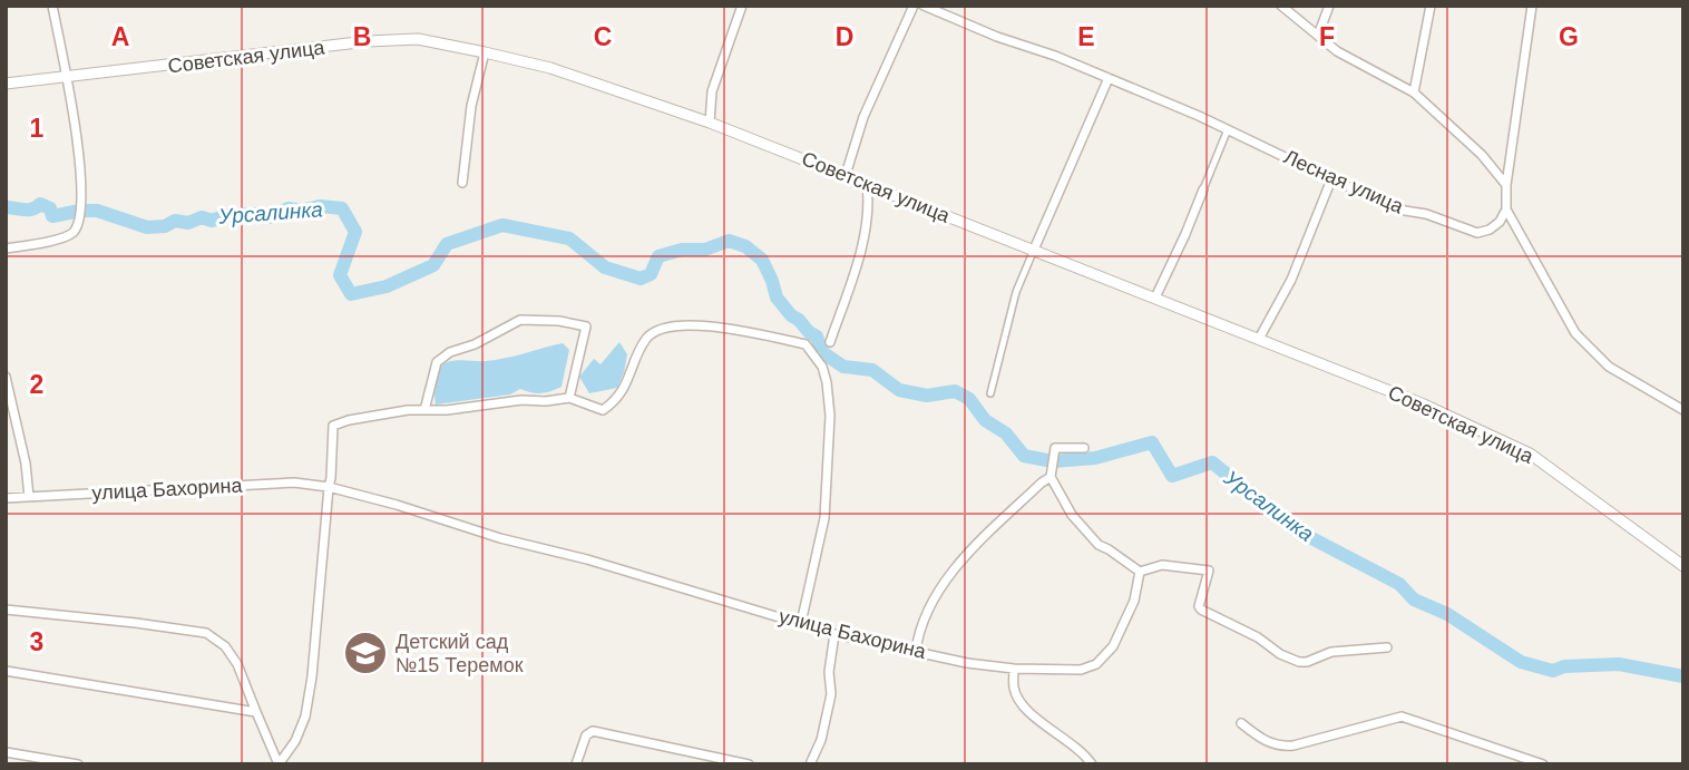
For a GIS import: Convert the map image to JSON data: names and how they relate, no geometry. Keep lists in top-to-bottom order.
{
  "streets": {
    "street": ["Советская улица", "Лесная улица", "улица Бахорина"]
  },
  "water": ["Урсалинка"],
  "places": {
    "school or university": ["Детский сад №15 Теремок"]
  },
  "grid": {
    "columns": [
      "A",
      "B",
      "C",
      "D",
      "E",
      "F",
      "G"
    ],
    "rows": ["1", "2", "3"]
  }
}
